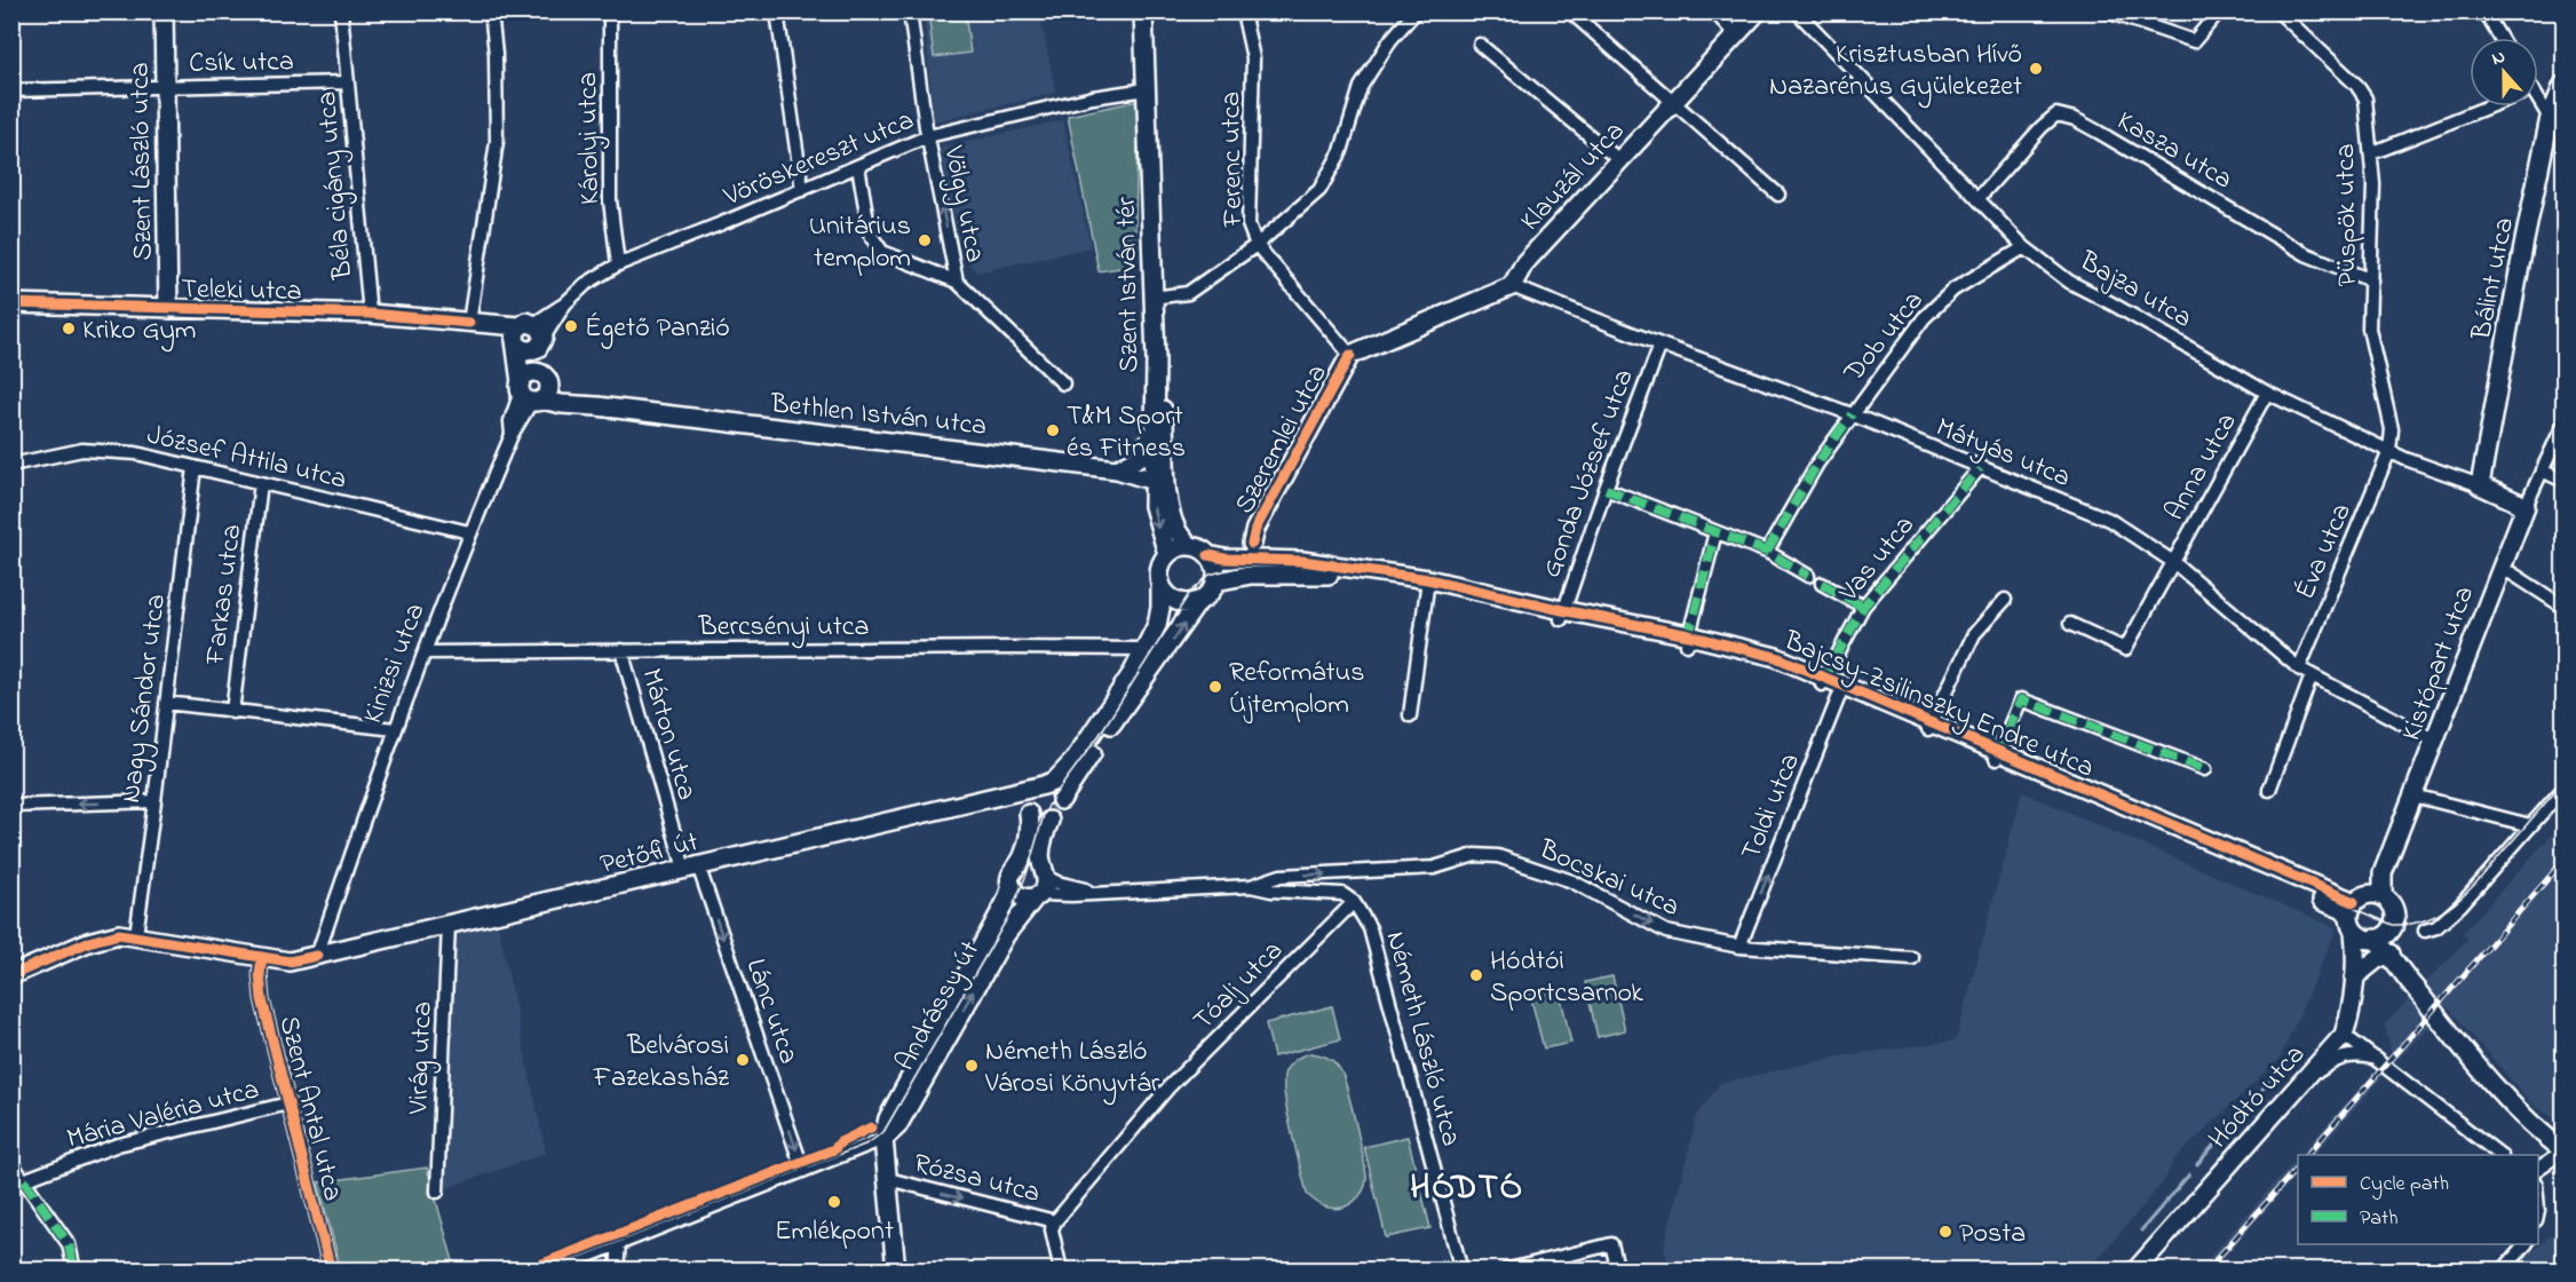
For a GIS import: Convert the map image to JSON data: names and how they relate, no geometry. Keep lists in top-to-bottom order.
{
  "streets": {
    "street": [
      "Csík utca",
      "Károlyi utca",
      "Kasza utca",
      "Vöröskereszt utca",
      "Ferenc utca",
      "Szent László utca",
      "Klauzál utca",
      "Béla cigány utca",
      "Völgy utca",
      "Püspök utca",
      "Bálint utca",
      "Szent István tér",
      "Teleki utca",
      "Bajza utca",
      "Dob utca",
      "Bethlen István utca",
      "Szeremlei utca",
      "Mátyás utca",
      "József Attila utca",
      "Anna utca",
      "Gonda József utca",
      "Éva utca",
      "Vas utca",
      "Farkas utca",
      "Bercsényi utca",
      "Kinizsi utca",
      "Kistópart utca",
      "Nagy Sándor utca",
      "Bajcsy-Zsilinszky Endre utca",
      "Márton utca",
      "Toldi utca",
      "Petőfi út",
      "Bocskai utca",
      "Tóalj utca",
      "Andrássy út",
      "Lánc utca",
      "Németh László utca",
      "Virág utca",
      "Hódtó utca",
      "Szent Antal utca",
      "Mária Valéria utca",
      "Rózsa utca"
    ]
  },
  "crossings": [
    ["Csík utca", "Szent László utca"],
    ["Csík utca", "Béla cigány utca"],
    ["Károlyi utca", "Vöröskereszt utca"],
    ["Kasza utca", "Püspök utca"],
    ["Kasza utca", "Bajza utca"],
    ["Vöröskereszt utca", "Völgy utca"],
    ["Vöröskereszt utca", "Szent István tér"],
    ["Vöröskereszt utca", "Teleki utca"],
    ["Ferenc utca", "Szeremlei utca"],
    ["Szent László utca", "Teleki utca"],
    ["Klauzál utca", "Szeremlei utca"],
    ["Klauzál utca", "Mátyás utca"],
    ["Béla cigány utca", "Teleki utca"],
    ["Püspök utca", "Bajza utca"],
    ["Püspök utca", "Éva utca"],
    ["Bálint utca", "Bajza utca"],
    ["Szent István tér", "Bethlen István utca"],
    ["Szent István tér", "Bajcsy-Zsilinszky Endre utca"],
    ["Bajza utca", "Dob utca"],
    ["Bajza utca", "Anna utca"],
    ["Bajza utca", "Éva utca"],
    ["Bajza utca", "Kistópart utca"],
    ["Dob utca", "Mátyás utca"],
    ["Bethlen István utca", "Kinizsi utca"],
    ["Szeremlei utca", "Mátyás utca"],
    ["Szeremlei utca", "Bajcsy-Zsilinszky Endre utca"],
    ["Mátyás utca", "Anna utca"],
    ["Mátyás utca", "Gonda József utca"],
    ["Mátyás utca", "Éva utca"],
    ["Mátyás utca", "Vas utca"],
    ["Mátyás utca", "Kistópart utca"],
    ["József Attila utca", "Farkas utca"],
    ["József Attila utca", "Kinizsi utca"],
    ["József Attila utca", "Nagy Sándor utca"],
    ["Gonda József utca", "Bajcsy-Zsilinszky Endre utca"],
    ["Vas utca", "Bajcsy-Zsilinszky Endre utca"],
    ["Bercsényi utca", "Kinizsi utca"],
    ["Bercsényi utca", "Márton utca"],
    ["Kinizsi utca", "Petőfi út"],
    ["Kistópart utca", "Bajcsy-Zsilinszky Endre utca"],
    ["Kistópart utca", "Hódtó utca"],
    ["Nagy Sándor utca", "Petőfi út"],
    ["Bajcsy-Zsilinszky Endre utca", "Toldi utca"],
    ["Bajcsy-Zsilinszky Endre utca", "Hódtó utca"],
    ["Márton utca", "Petőfi út"],
    ["Márton utca", "Lánc utca"],
    ["Toldi utca", "Bocskai utca"],
    ["Petőfi út", "Lánc utca"],
    ["Petőfi út", "Virág utca"],
    ["Petőfi út", "Szent Antal utca"],
    ["Bocskai utca", "Tóalj utca"],
    ["Bocskai utca", "Andrássy út"],
    ["Bocskai utca", "Németh László utca"],
    ["Tóalj utca", "Németh László utca"],
    ["Tóalj utca", "Rózsa utca"],
    ["Andrássy út", "Lánc utca"],
    ["Szent Antal utca", "Mária Valéria utca"]
  ],
  "one_way": [
    "Toldi utca",
    "Bocskai utca",
    "Lánc utca",
    "Rózsa utca"
  ],
  "districts": ["HÓDTÓ"],
  "places": [
    "Krisztusban Hívő Nazarénus Gyülekezet",
    "Unitárius templom",
    "Égető Panzió",
    "Kriko Gym",
    "T&M Sport és Fitness",
    "Református Újtemplom",
    "Hódtói Sportcsarnok",
    "Belvárosi Fazekasház",
    "Németh László Városi Könyvtár",
    "Emlékpont",
    "Posta"
  ],
  "legend": ["Cycle path", "Path"],
  "north": "top"
}
